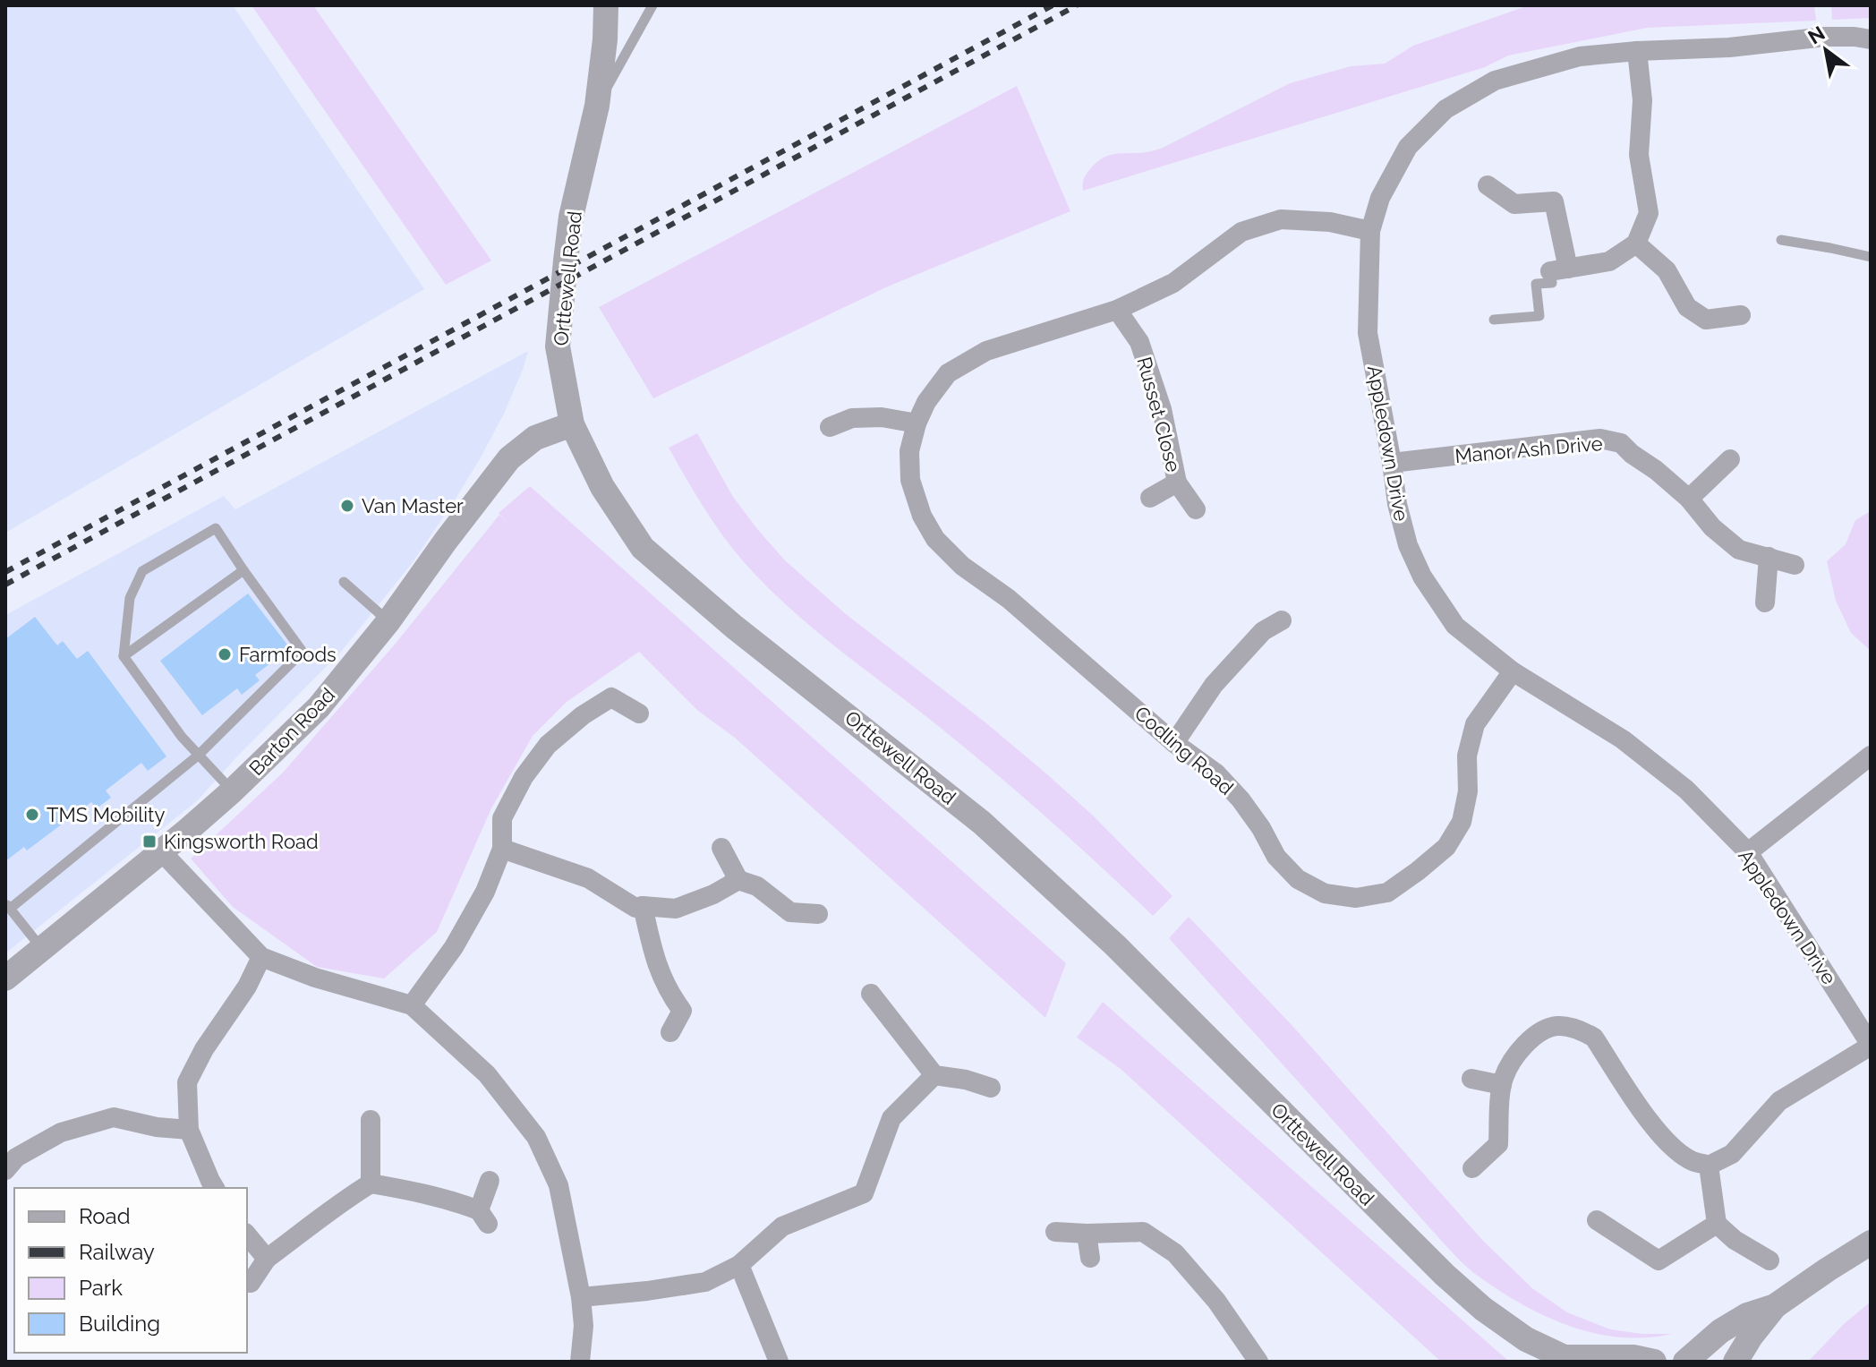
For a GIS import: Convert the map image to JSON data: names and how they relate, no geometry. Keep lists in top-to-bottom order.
{
  "streets": {
    "street": [
      "Orttewell Road",
      "Russet Close",
      "Appledown Drive",
      "Manor Ash Drive",
      "Barton Road",
      "Codling Road"
    ]
  },
  "crossings": [
    ["Orttewell Road", "Barton Road"],
    ["Russet Close", "Codling Road"],
    ["Appledown Drive", "Manor Ash Drive"],
    ["Appledown Drive", "Codling Road"]
  ],
  "places": {
    "other": ["Van Master", "Farmfoods", "TMS Mobility"],
    "transit": ["Kingsworth Road"]
  },
  "legend": [
    "Road",
    "Railway",
    "Park",
    "Building"
  ],
  "north": "top left"
}
